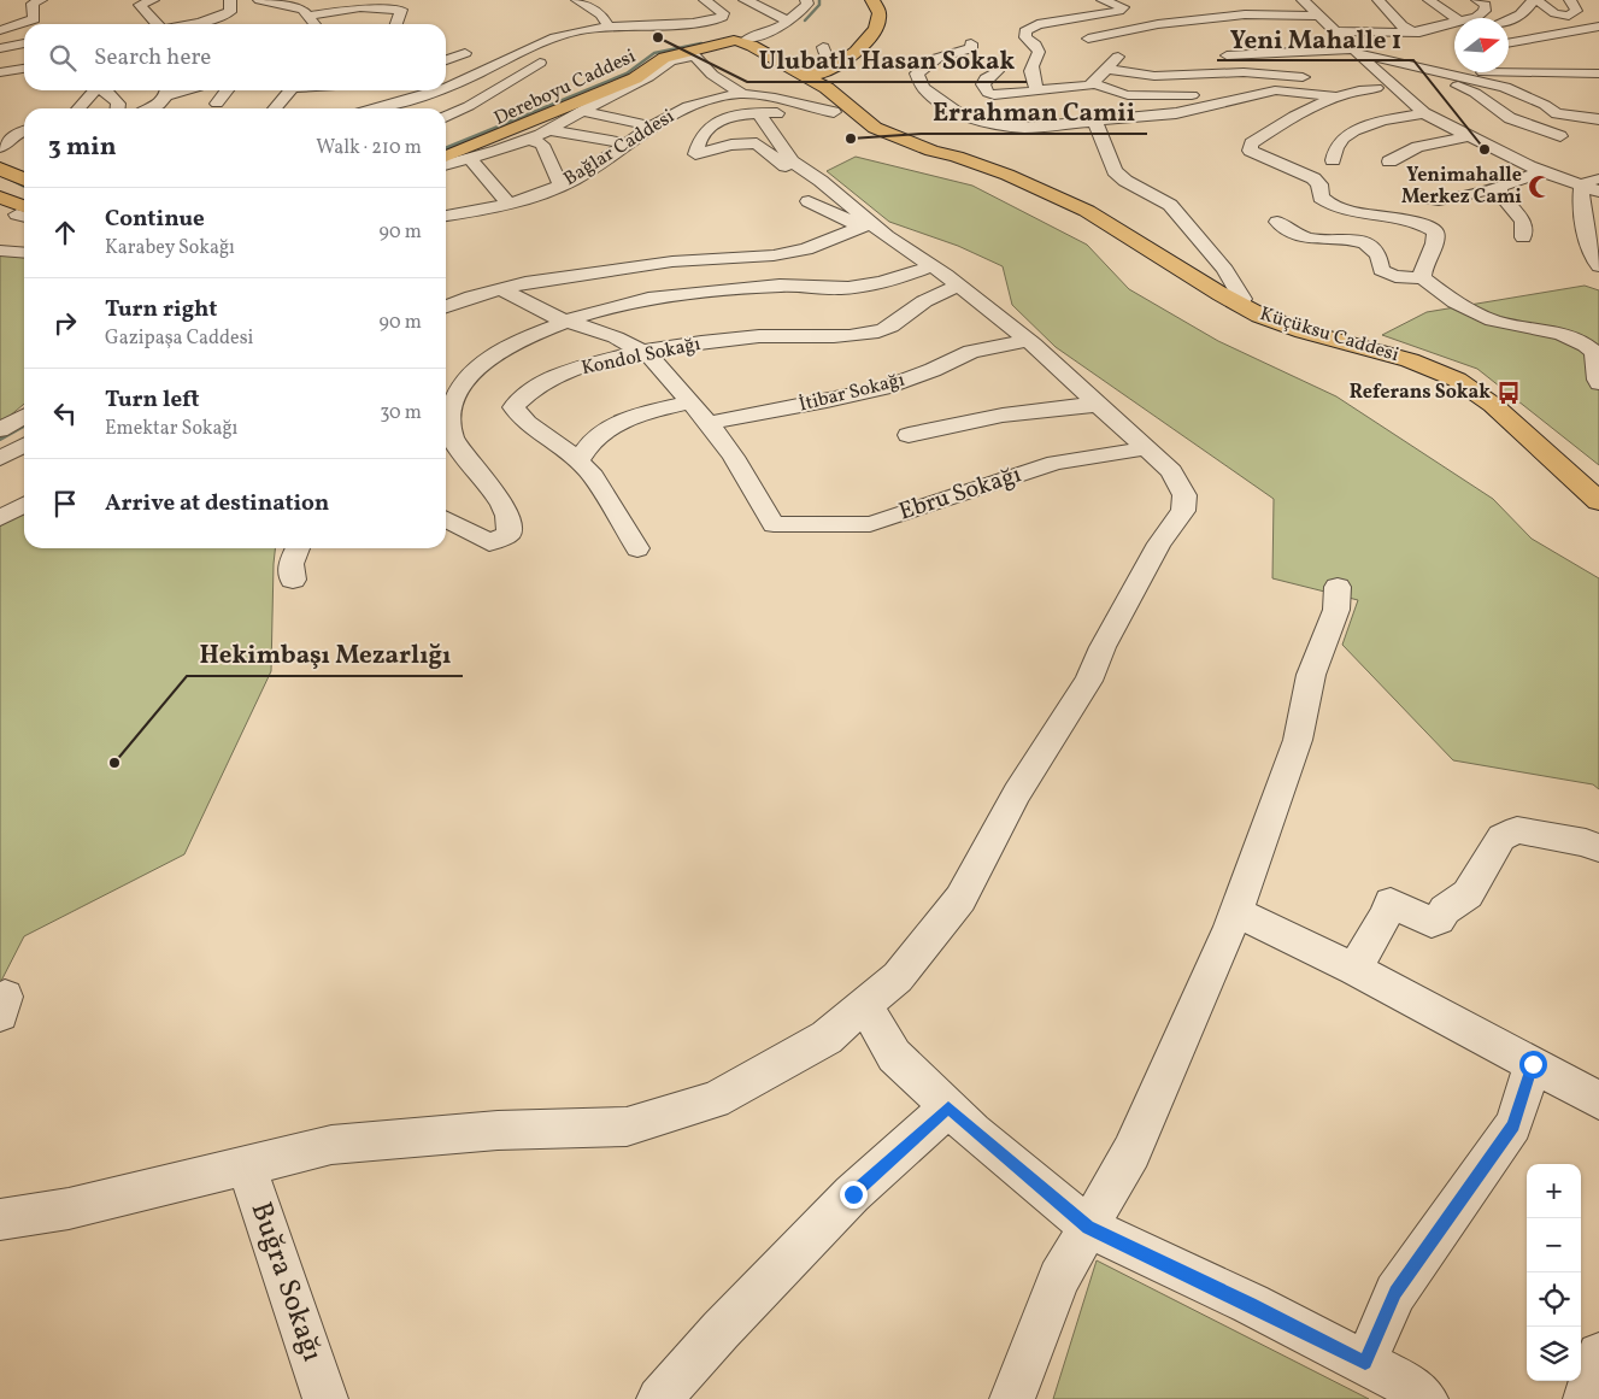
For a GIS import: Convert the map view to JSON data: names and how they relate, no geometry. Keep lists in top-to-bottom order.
{
  "streets": {
    "main road": ["Dereboyu Caddesi", "Küçüksu Caddesi"],
    "street": [
      "Bağlar Caddesi",
      "Kondol Sokağı",
      "İtibar Sokağı",
      "Ebru Sokağı",
      "Buğra Sokağı"
    ]
  },
  "crossings": [
    ["Dereboyu Caddesi", "Küçüksu Caddesi"],
    ["İtibar Sokağı", "Ebru Sokağı"]
  ],
  "places": {
    "other": [
      "Ulubatlı Hasan Sokak",
      "Errahman Camii",
      "Yeni Mahalle 1",
      "Hekimbaşı Mezarlığı"
    ],
    "mosque": ["Yenimahalle Merkez Cami"],
    "bus stop": ["Referans Sokak"]
  },
  "north": "right",
  "page": {
    "search": "Search here",
    "heading": ["3 min", "Walk · 210 m"],
    "list": [
      ["Continue", "Karabey Sokağı", "90 m"],
      ["Turn right", "Gazipaşa Caddesi", "90 m"],
      ["Turn left", "Emektar Sokağı", "30 m"],
      "Arrive at destination"
    ],
    "map_buttons": ["+", "−"]
  }
}
